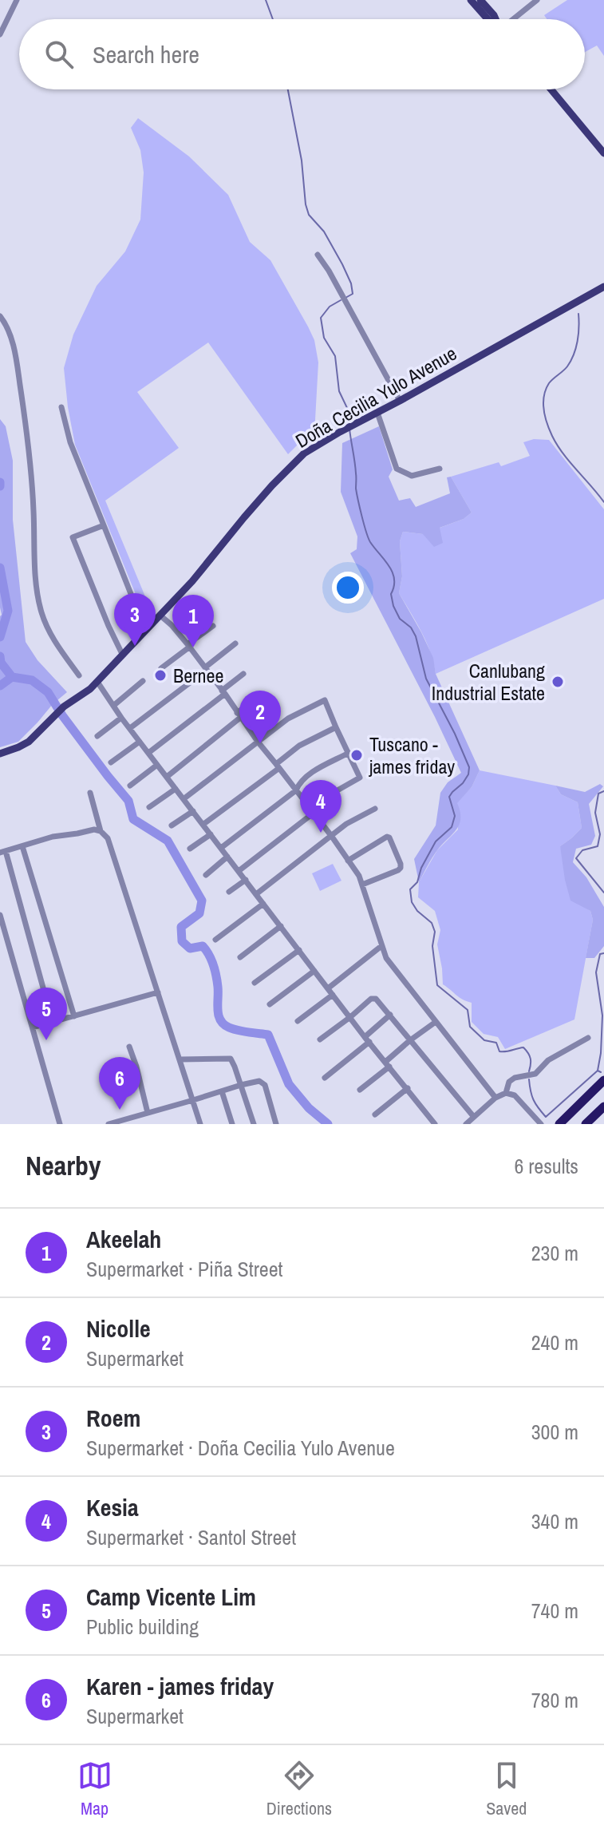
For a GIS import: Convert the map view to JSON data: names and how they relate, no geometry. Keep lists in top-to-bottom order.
{
  "streets": {
    "main road": ["Doña Cecilia Yulo Avenue"]
  },
  "places": ["Bernee", "Canlubang Industrial Estate", "Tuscano - james friday"],
  "page": {
    "search": "Search here",
    "pins": [
      "3",
      "1",
      "2",
      "4",
      "5",
      "6"
    ],
    "heading": ["Nearby", "6 results"],
    "list": [
      {
        "mark": "1",
        "name": "Akeelah",
        "note": "Supermarket · Piña Street",
        "value": "230 m"
      },
      {
        "mark": "2",
        "name": "Nicolle",
        "note": "Supermarket",
        "value": "240 m"
      },
      {
        "mark": "3",
        "name": "Roem",
        "note": "Supermarket · Doña Cecilia Yulo Avenue",
        "value": "300 m"
      },
      {
        "mark": "4",
        "name": "Kesia",
        "note": "Supermarket · Santol Street",
        "value": "340 m"
      },
      {
        "mark": "5",
        "name": "Camp Vicente Lim",
        "note": "Public building",
        "value": "740 m"
      },
      {
        "mark": "6",
        "name": "Karen - james friday",
        "note": "Supermarket",
        "value": "780 m"
      }
    ],
    "nav": ["Map", "Directions", "Saved"]
  }
}
